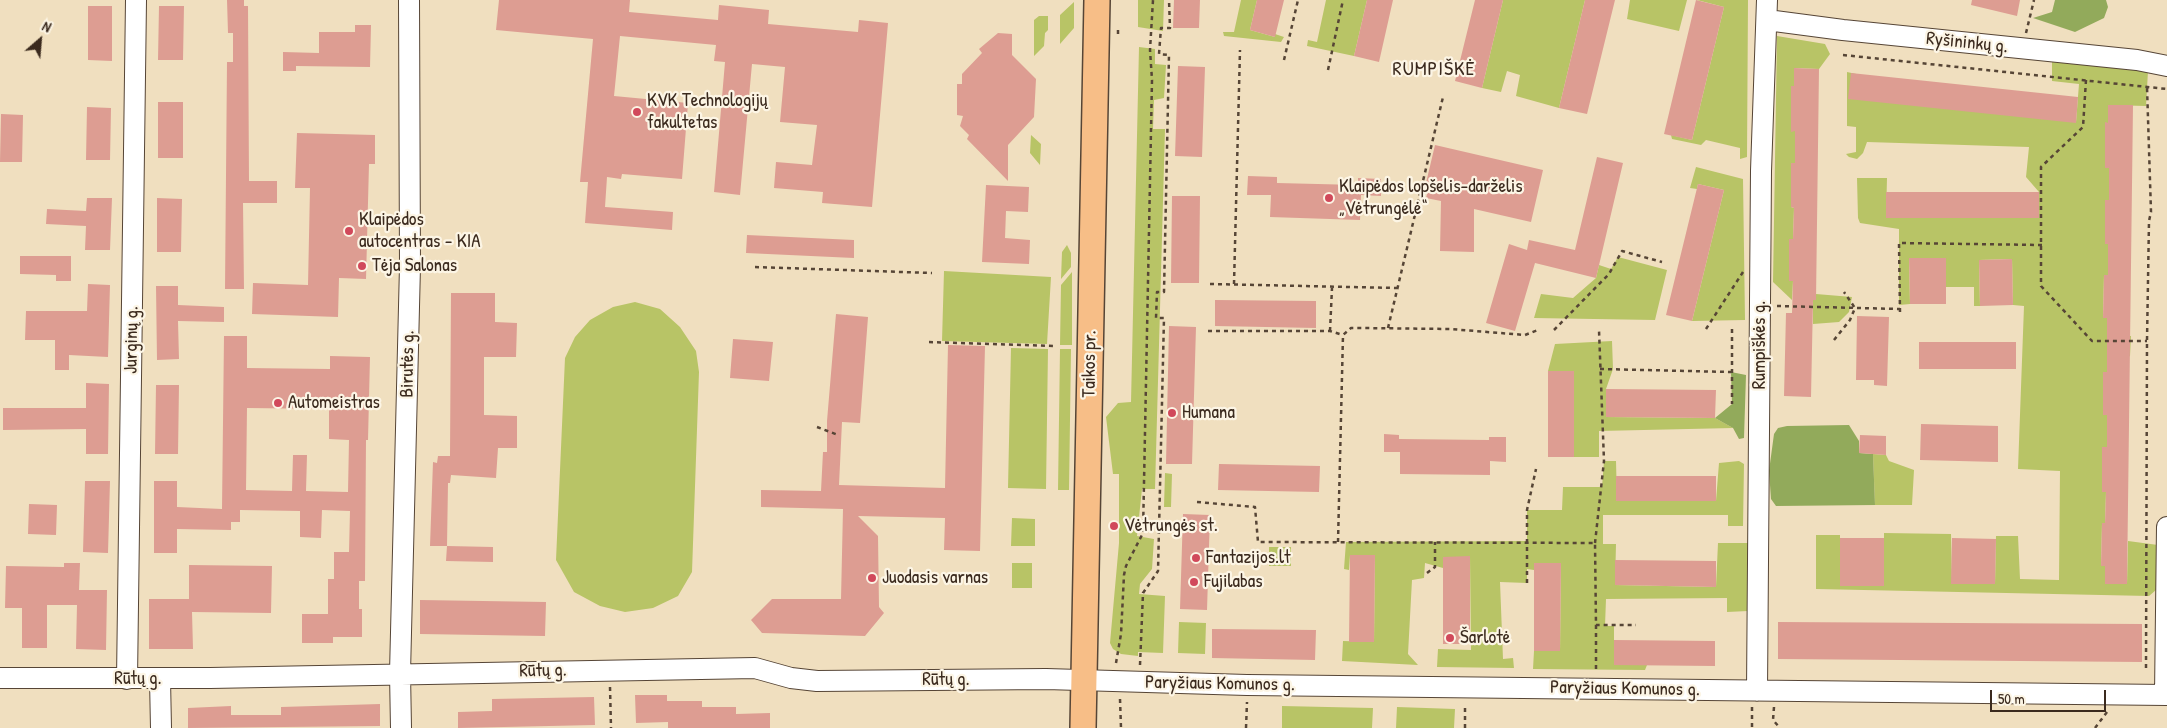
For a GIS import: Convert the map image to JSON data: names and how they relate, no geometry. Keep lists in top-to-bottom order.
{
  "streets": {
    "main road": ["Taikos pr."],
    "street": [
      "Ryšininkų g.",
      "Jurginų g.",
      "Rumpiškės g.",
      "Birutės g.",
      "Rūtų g.",
      "Paryžiaus Komunos g."
    ]
  },
  "crossings": [
    ["Ryšininkų g.", "Rumpiškės g."],
    ["Jurginų g.", "Rūtų g."],
    ["Rumpiškės g.", "Paryžiaus Komunos g."],
    ["Birutės g.", "Rūtų g."],
    ["Taikos pr.", "Rūtų g."],
    ["Taikos pr.", "Paryžiaus Komunos g."],
    ["Rūtų g.", "Paryžiaus Komunos g."]
  ],
  "districts": ["RUMPIŠKĖ"],
  "places": [
    "KVK Technologijų fakultetas",
    "Klaipėdos lopšelis-darželis „Vėtrungėlė“",
    "Klaipėdos autocentras - KIA",
    "Tėja Salonas",
    "Automeistras",
    "Humana",
    "Vėtrungės st.",
    "Fantazijos.lt",
    "Juodasis varnas",
    "Fujilabas",
    "Šarlotė"
  ],
  "scale_bar": "50 m",
  "north": "top right"
}
